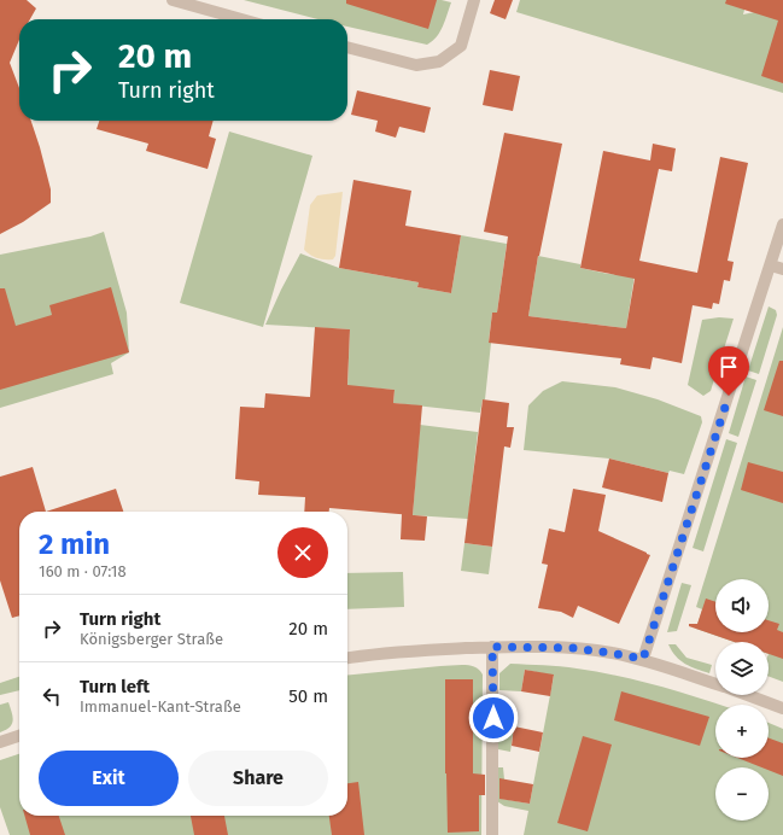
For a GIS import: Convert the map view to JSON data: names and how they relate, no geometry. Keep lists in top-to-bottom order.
{
  "page": {
    "turn": ["20 m", "Turn right"],
    "heading": ["2 min", "160 m · 07:18"],
    "map_buttons": ["+", "−"],
    "list": [
      {
        "name": "Turn right",
        "note": "Königsberger Straße",
        "value": "20 m"
      },
      {
        "name": "Turn left",
        "note": "Immanuel-Kant-Straße",
        "value": "50 m"
      }
    ],
    "buttons": ["Exit", "Share"]
  }
}
